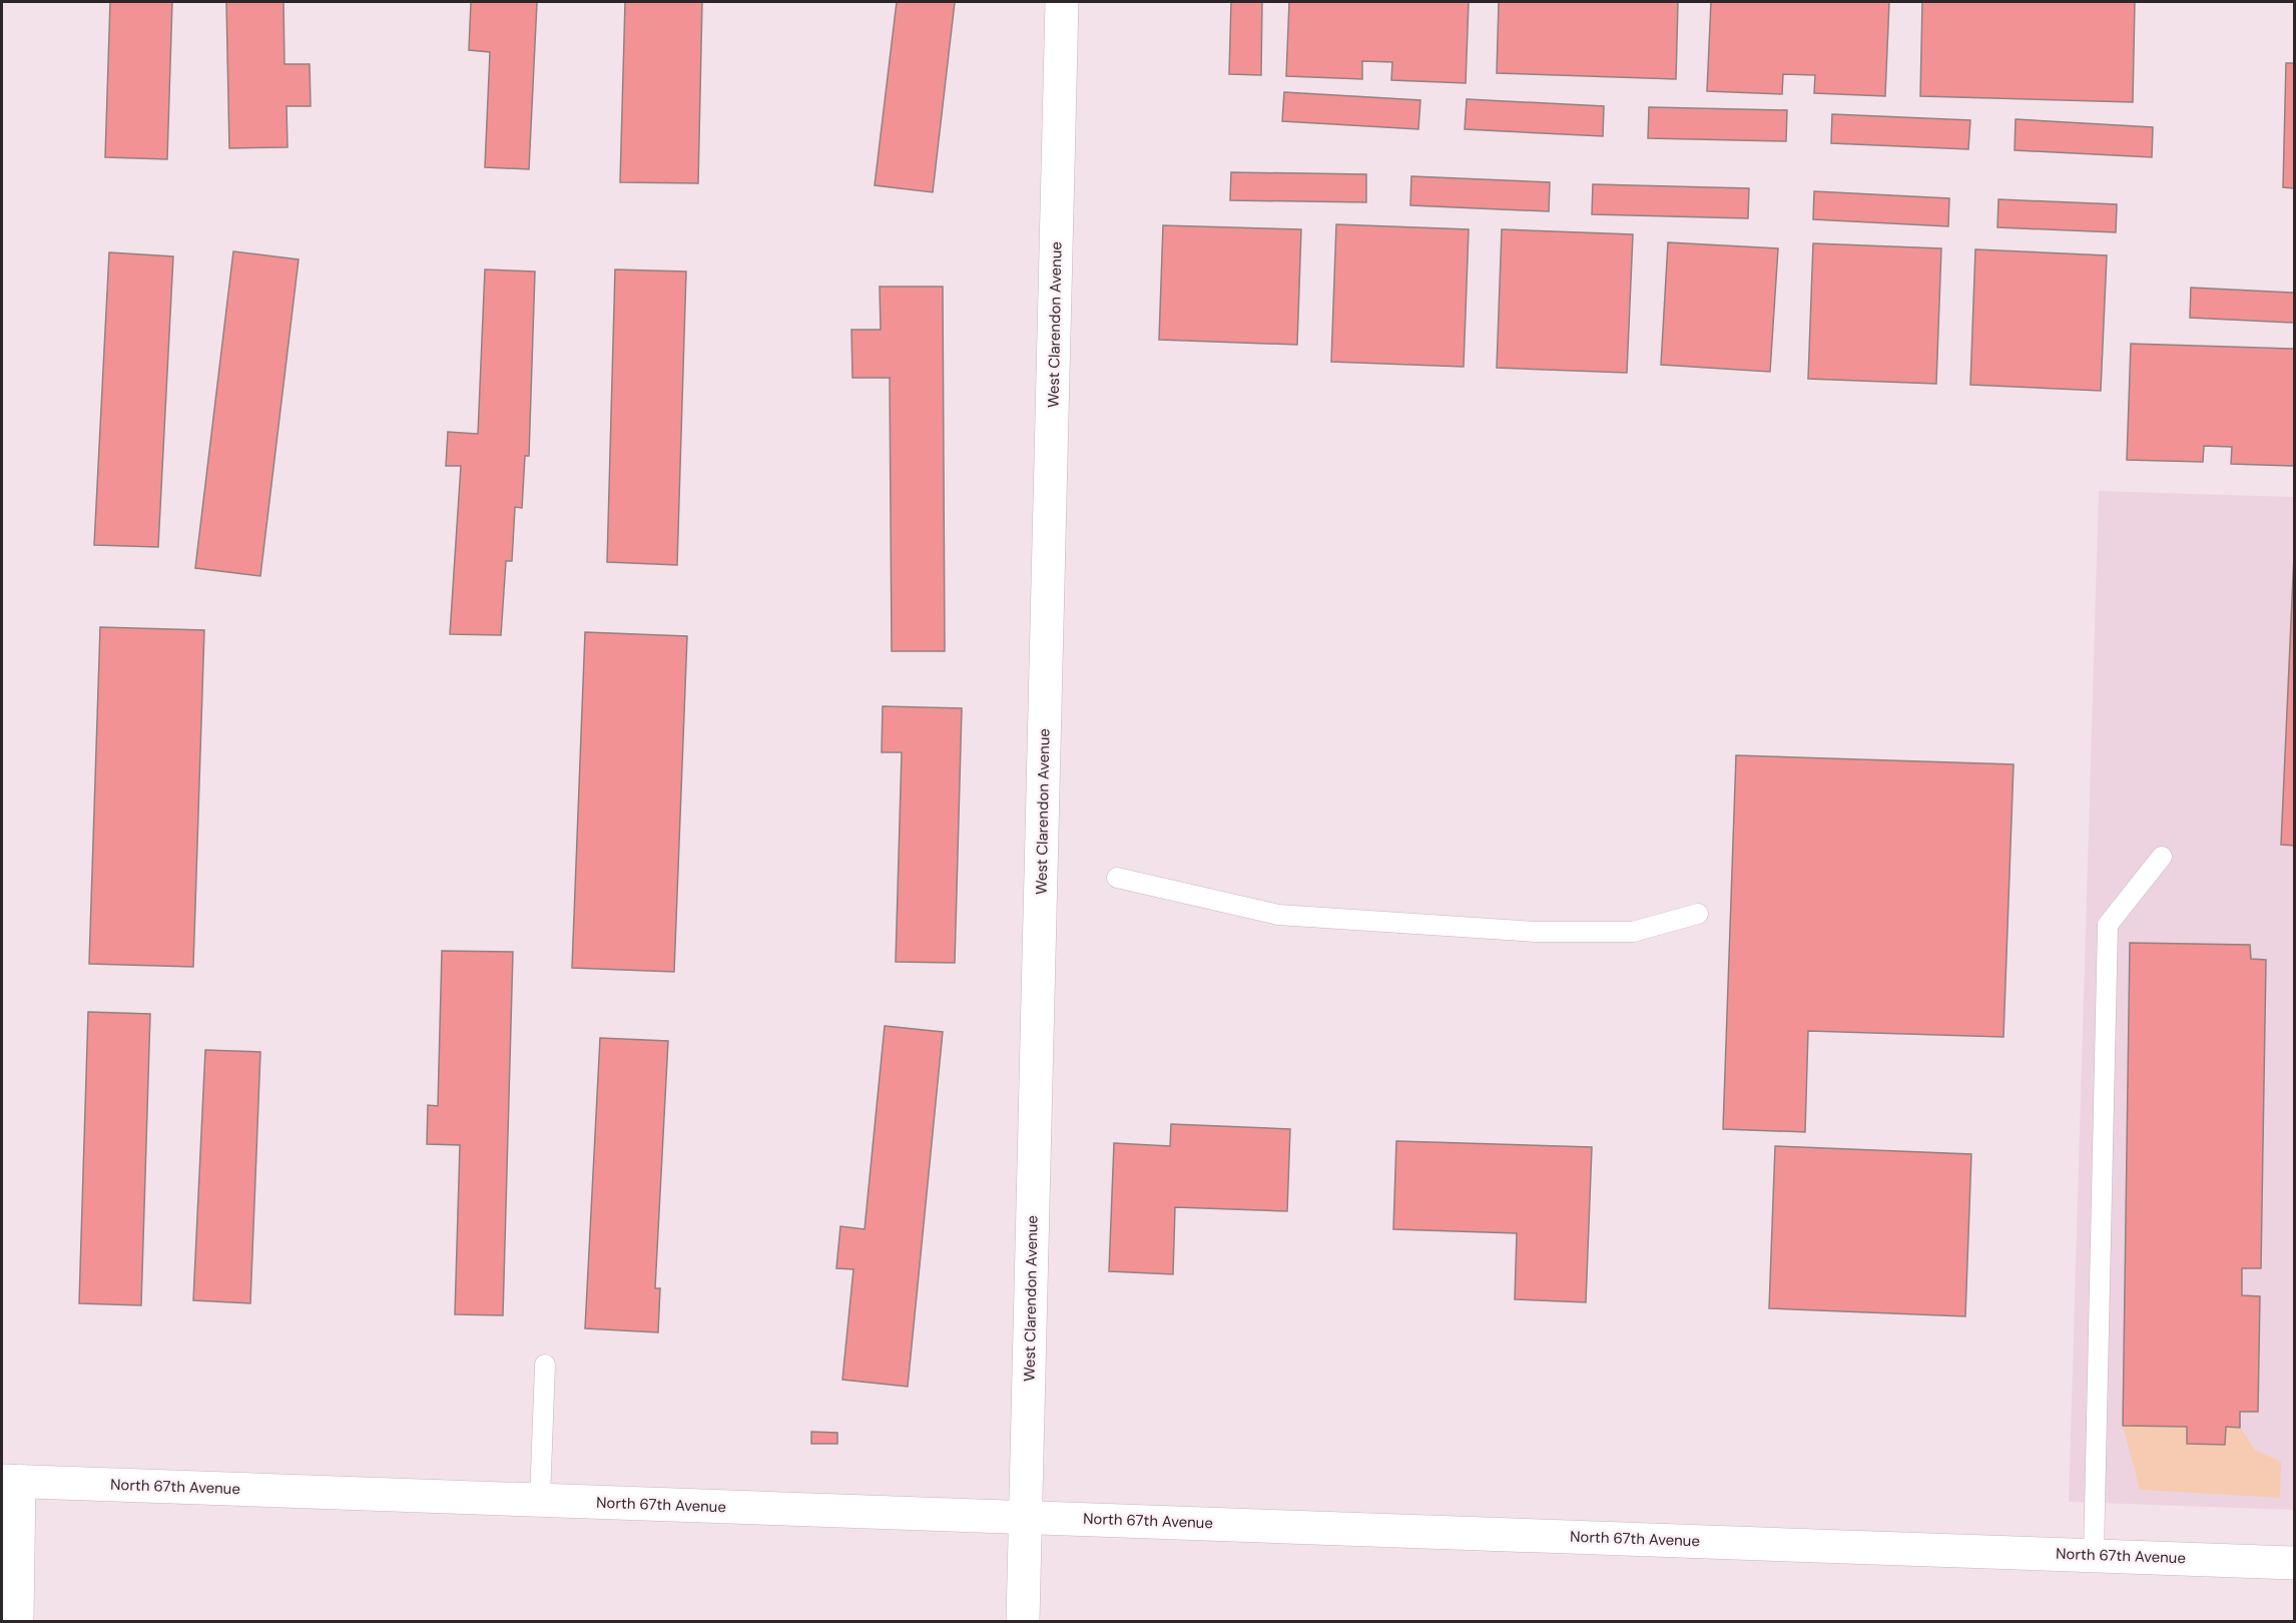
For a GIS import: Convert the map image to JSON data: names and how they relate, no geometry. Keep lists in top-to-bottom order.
{
  "streets": {
    "main road": ["West Clarendon Avenue", "North 67th Avenue"]
  },
  "crossings": [
    ["West Clarendon Avenue", "North 67th Avenue"]
  ]
}
